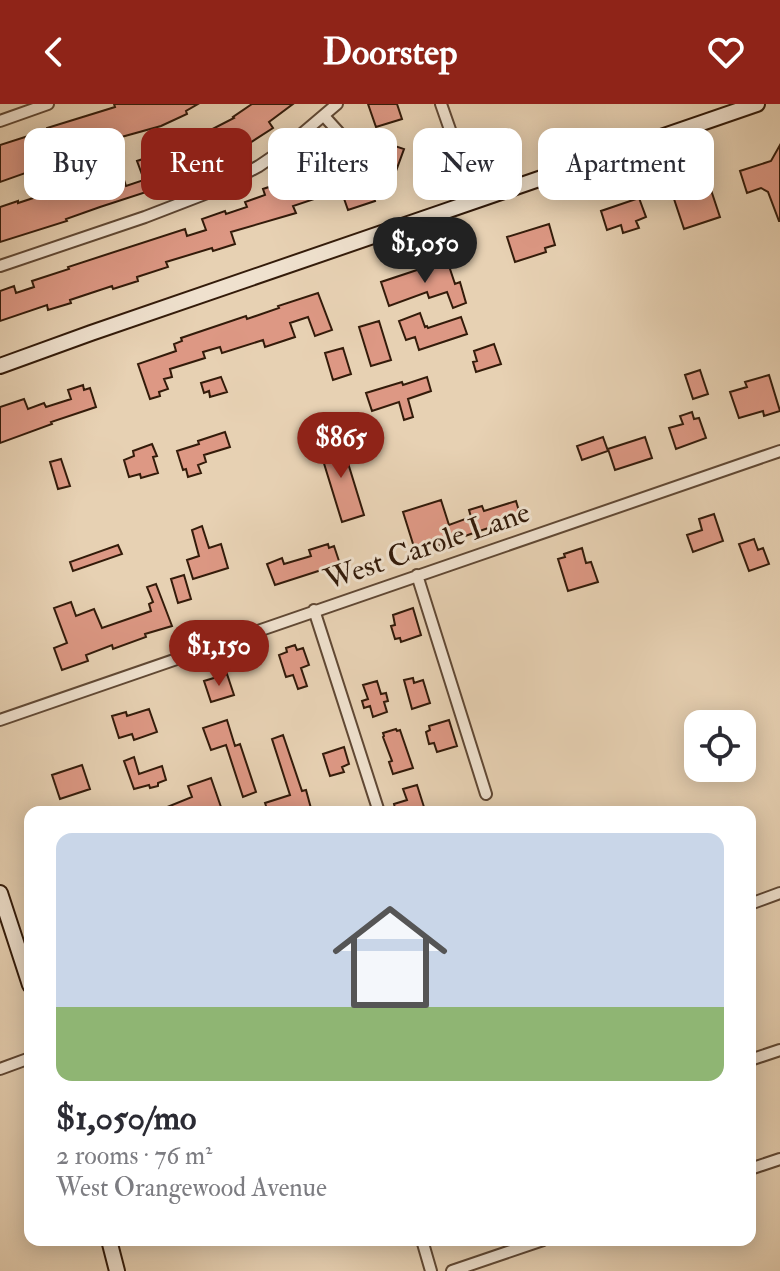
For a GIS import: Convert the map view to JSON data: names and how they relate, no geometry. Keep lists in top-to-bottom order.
{
  "streets": {
    "street": ["West Carole Lane"]
  },
  "page": {
    "header": "Doorstep",
    "chip": [
      "Buy",
      "Rent",
      "Filters",
      "New",
      "Apartment"
    ],
    "price": ["$1,050", "$865", "$1,150"],
    "list": [
      {
        "name": "$1,050/mo",
        "note": "2 rooms · 76 m² · West Orangewood Avenue"
      }
    ]
  }
}
